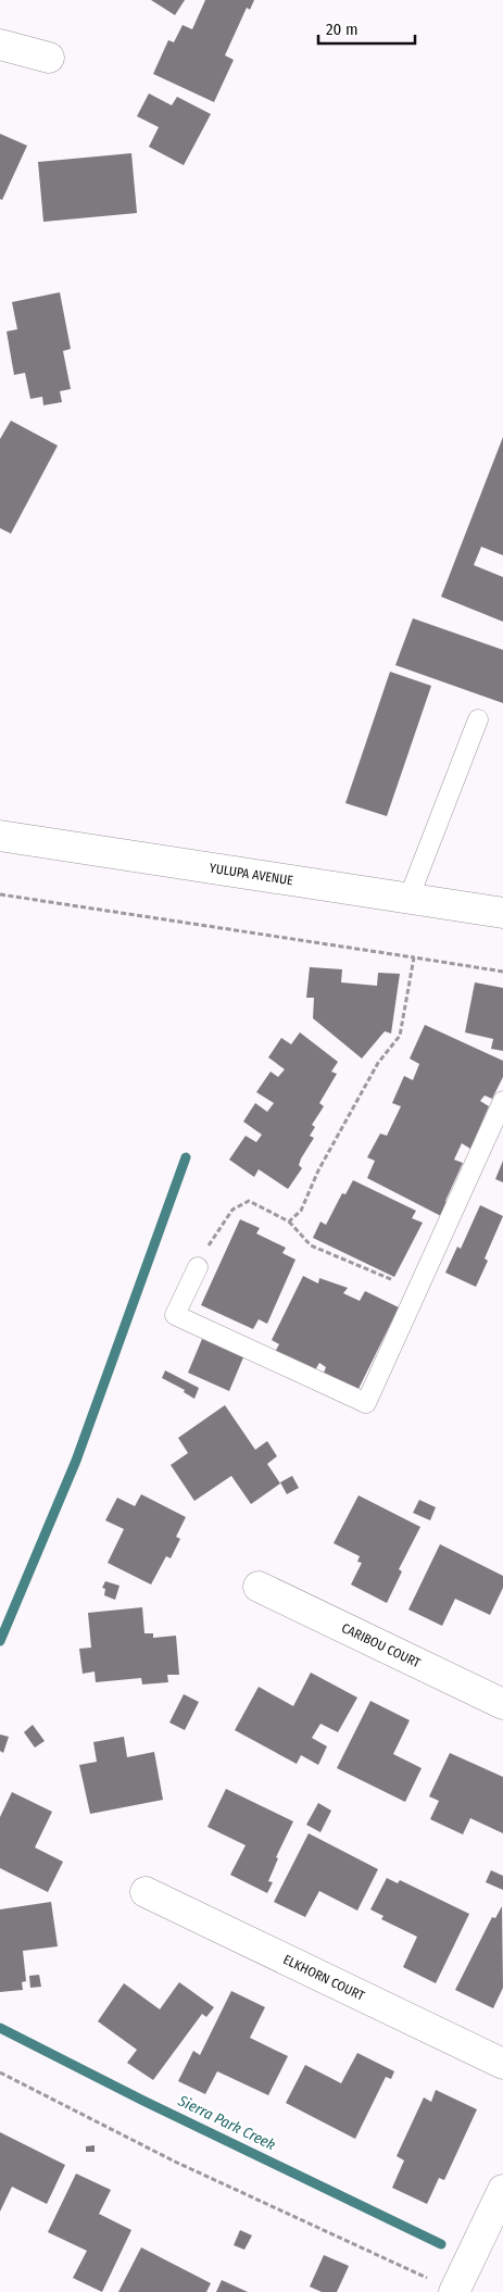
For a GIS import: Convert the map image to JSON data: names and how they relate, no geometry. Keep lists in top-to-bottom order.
{
  "streets": {
    "street": ["YULUPA AVENUE", "CARIBOU COURT", "ELKHORN COURT"]
  },
  "water": ["Sierra Park Creek"],
  "scale_bar": "20 m"
}
